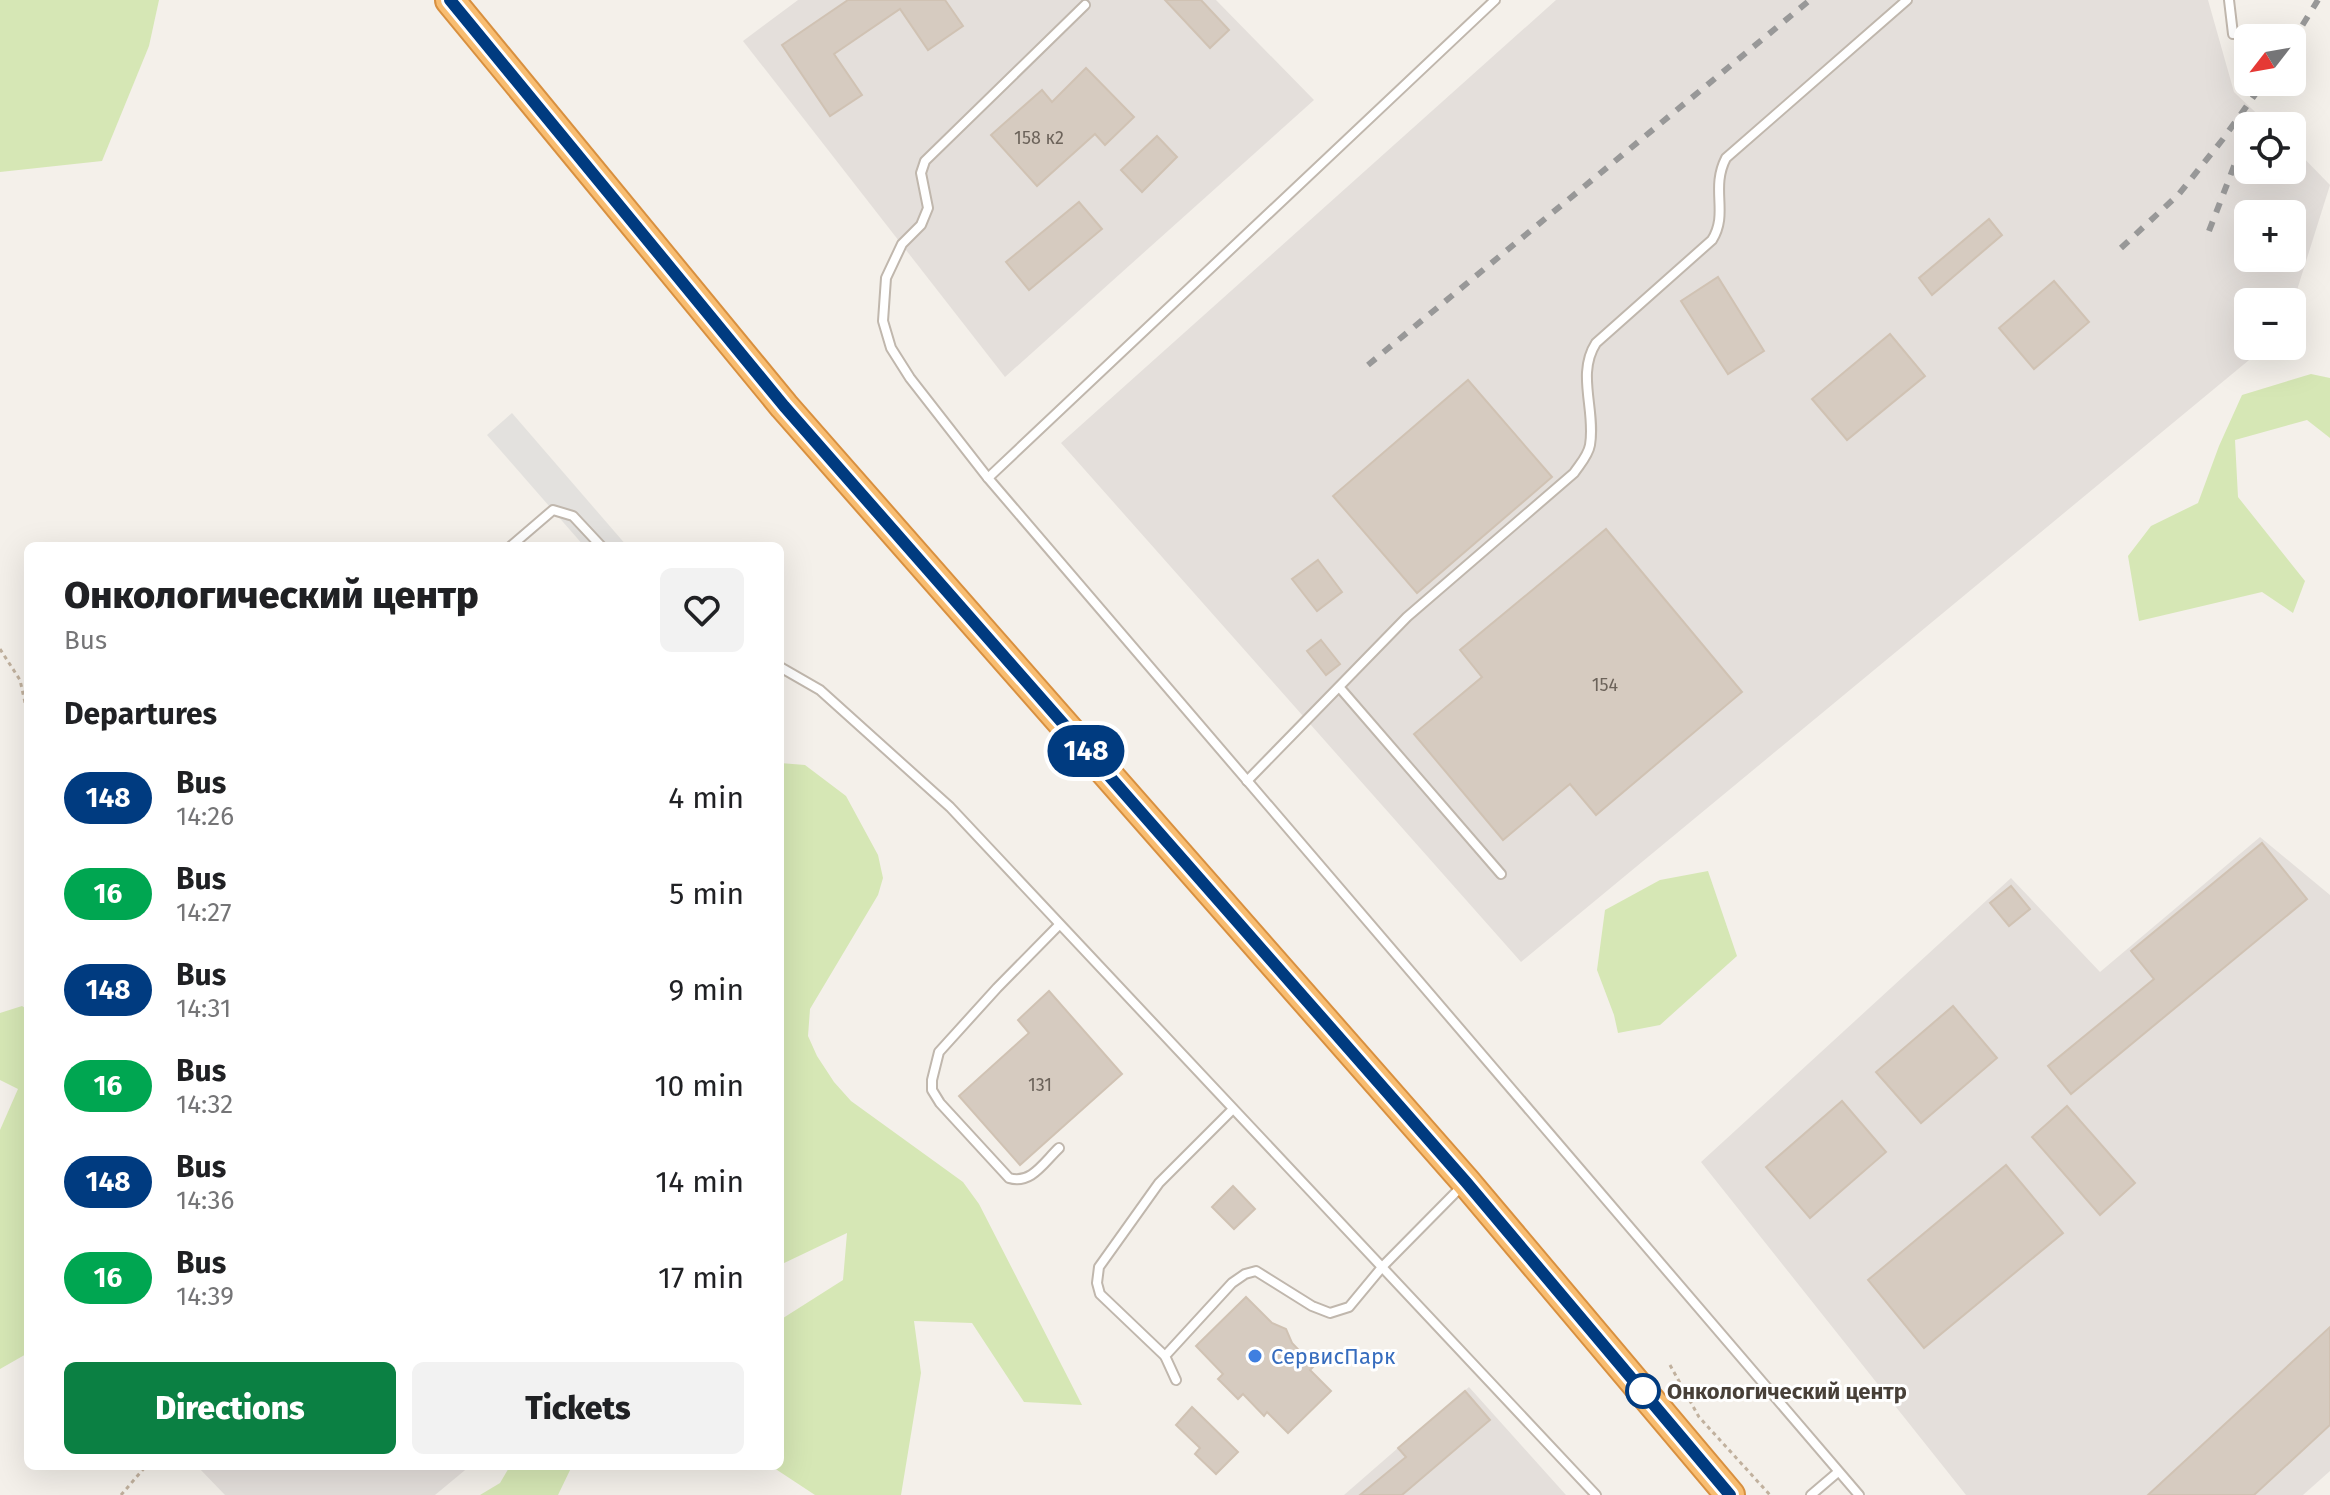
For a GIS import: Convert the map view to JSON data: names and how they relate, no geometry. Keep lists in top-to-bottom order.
{
  "places": ["СервисПарк", "Онкологический центр"],
  "lines": ["bus line 148"],
  "house_numbers": ["158 к2", "154", "131"],
  "north": "bottom left",
  "page": {
    "on_map": "148",
    "map_buttons": ["+", "−"],
    "heading": [
      ["Онкологический центр", "Bus"],
      "Departures"
    ],
    "list": [
      {
        "mark": "148",
        "name": "Bus",
        "note": "14:26",
        "value": "4 min"
      },
      {
        "mark": "16",
        "name": "Bus",
        "note": "14:27",
        "value": "5 min"
      },
      {
        "mark": "148",
        "name": "Bus",
        "note": "14:31",
        "value": "9 min"
      },
      {
        "mark": "16",
        "name": "Bus",
        "note": "14:32",
        "value": "10 min"
      },
      {
        "mark": "148",
        "name": "Bus",
        "note": "14:36",
        "value": "14 min"
      },
      {
        "mark": "16",
        "name": "Bus",
        "note": "14:39",
        "value": "17 min"
      }
    ],
    "buttons": ["Directions", "Tickets"]
  }
}
